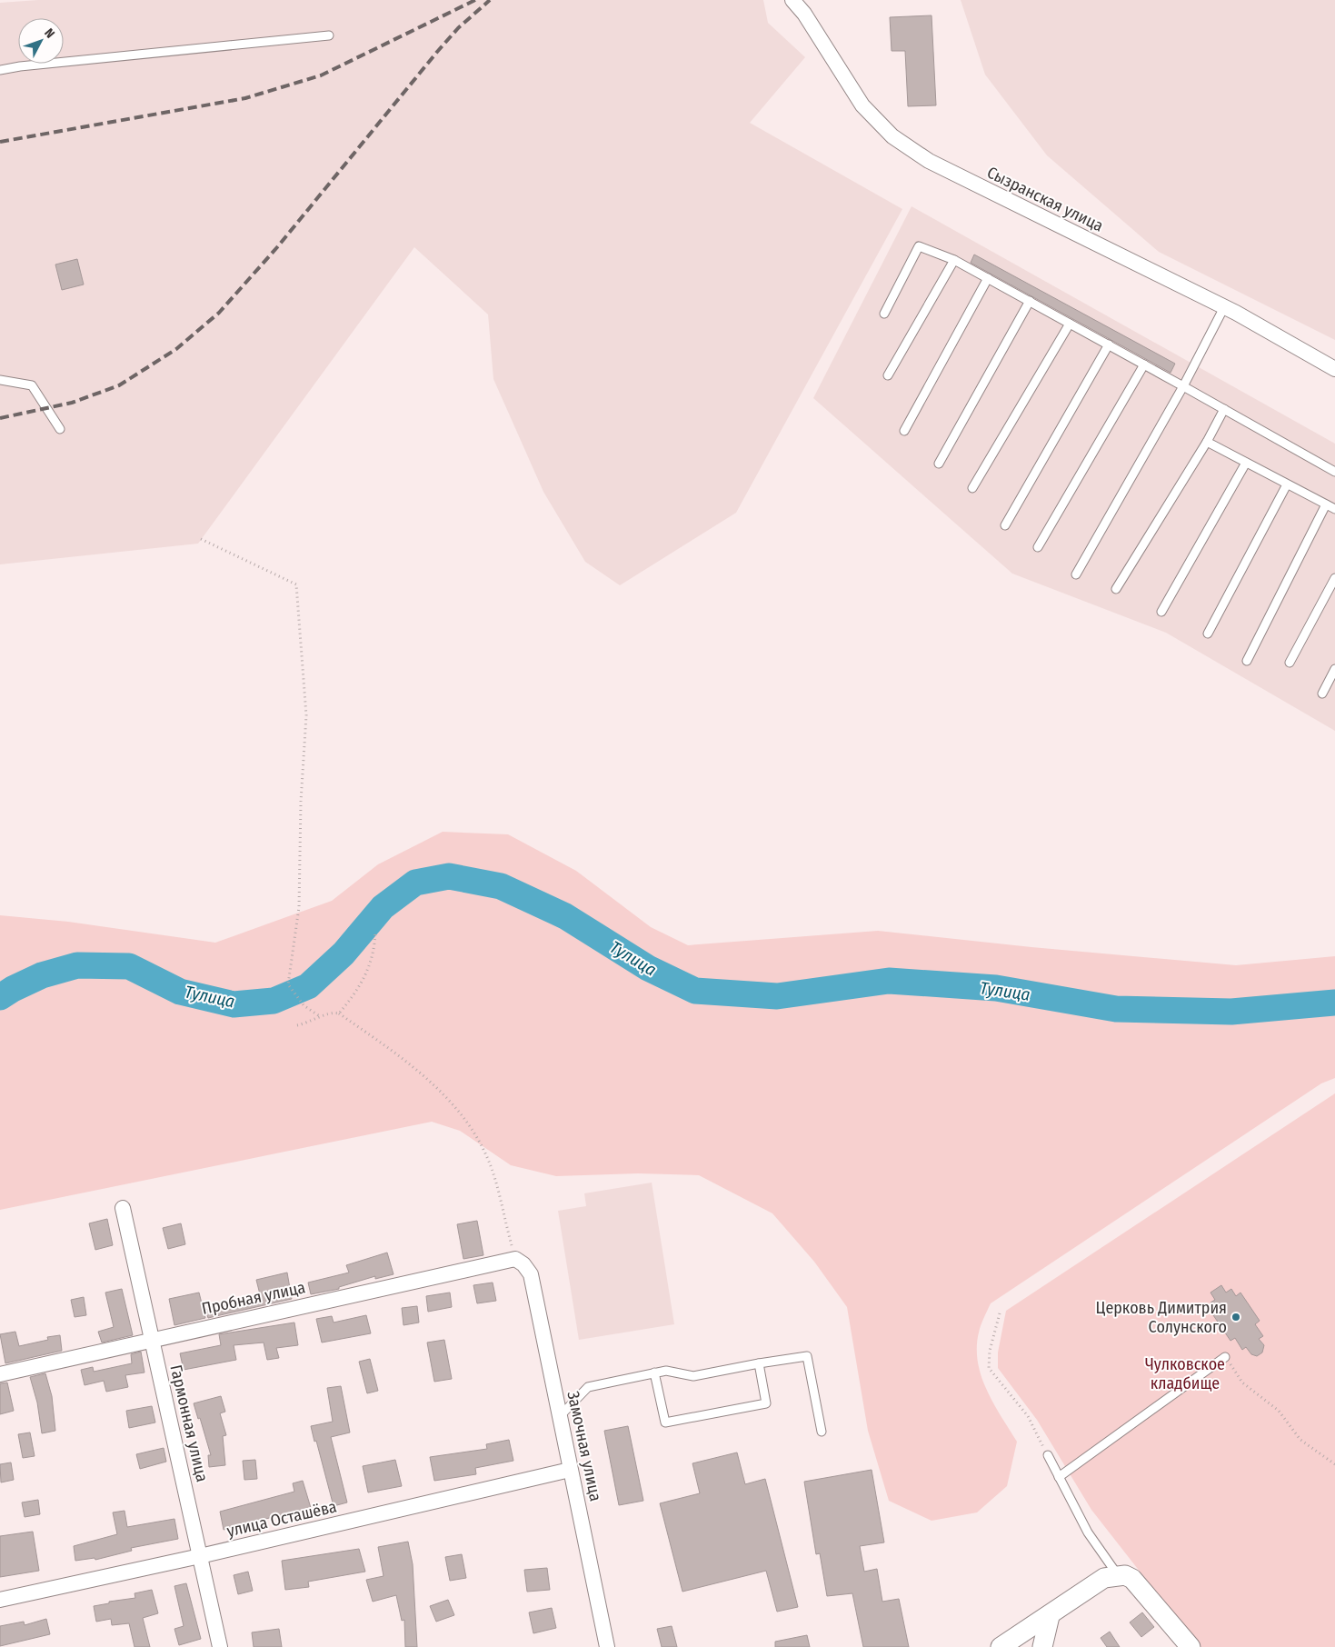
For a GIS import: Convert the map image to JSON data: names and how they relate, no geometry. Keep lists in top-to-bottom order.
{
  "streets": {
    "street": [
      "Сызранская улица",
      "Пробная улица",
      "Гармонная улица",
      "Замочная улица",
      "улица Осташёва"
    ]
  },
  "crossings": [
    ["Пробная улица", "Гармонная улица"],
    ["Пробная улица", "Замочная улица"],
    ["Гармонная улица", "улица Осташёва"],
    ["Замочная улица", "улица Осташёва"]
  ],
  "water": ["Тулица"],
  "parks": ["Чулковское кладбище"],
  "places": ["Церковь Димитрия Солунского"],
  "north": "top right"
}
